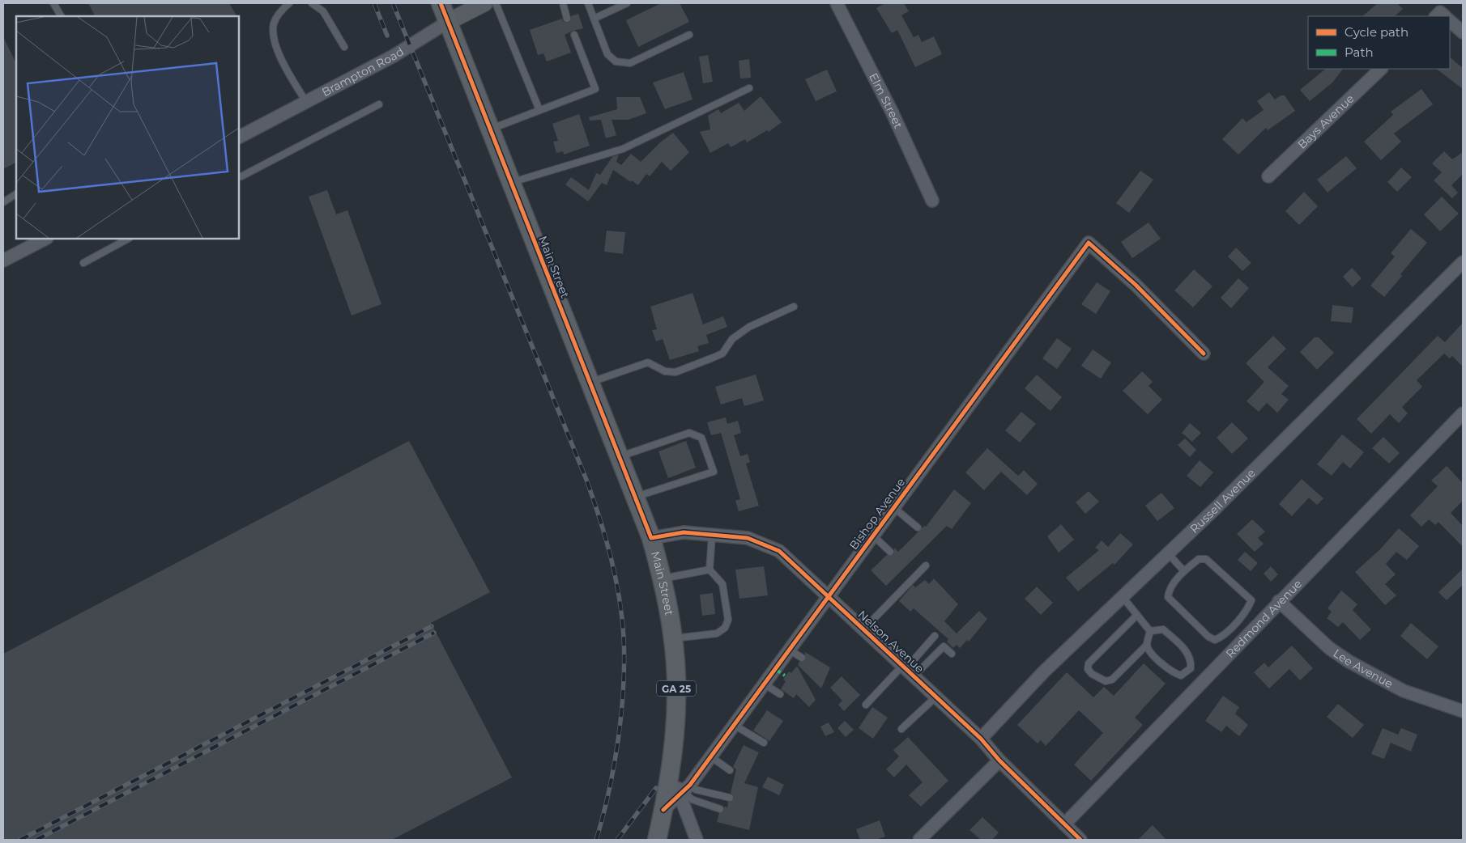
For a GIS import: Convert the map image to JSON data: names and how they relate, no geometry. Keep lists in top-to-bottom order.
{
  "streets": {
    "main road": ["Brampton Road", "Main Street", "GA 25"],
    "street": [
      "Elm Street",
      "Bays Avenue",
      "Russell Avenue",
      "Bishop Avenue",
      "Redmond Avenue",
      "Nelson Avenue",
      "Lee Avenue"
    ]
  },
  "crossings": [
    ["Brampton Road", "Main Street"],
    ["Main Street", "Bishop Avenue"],
    ["Main Street", "Nelson Avenue"],
    ["Russell Avenue", "Nelson Avenue"],
    ["Bishop Avenue", "Nelson Avenue"],
    ["Redmond Avenue", "Nelson Avenue"],
    ["Redmond Avenue", "Lee Avenue"]
  ],
  "legend": ["Cycle path", "Path"]
}
